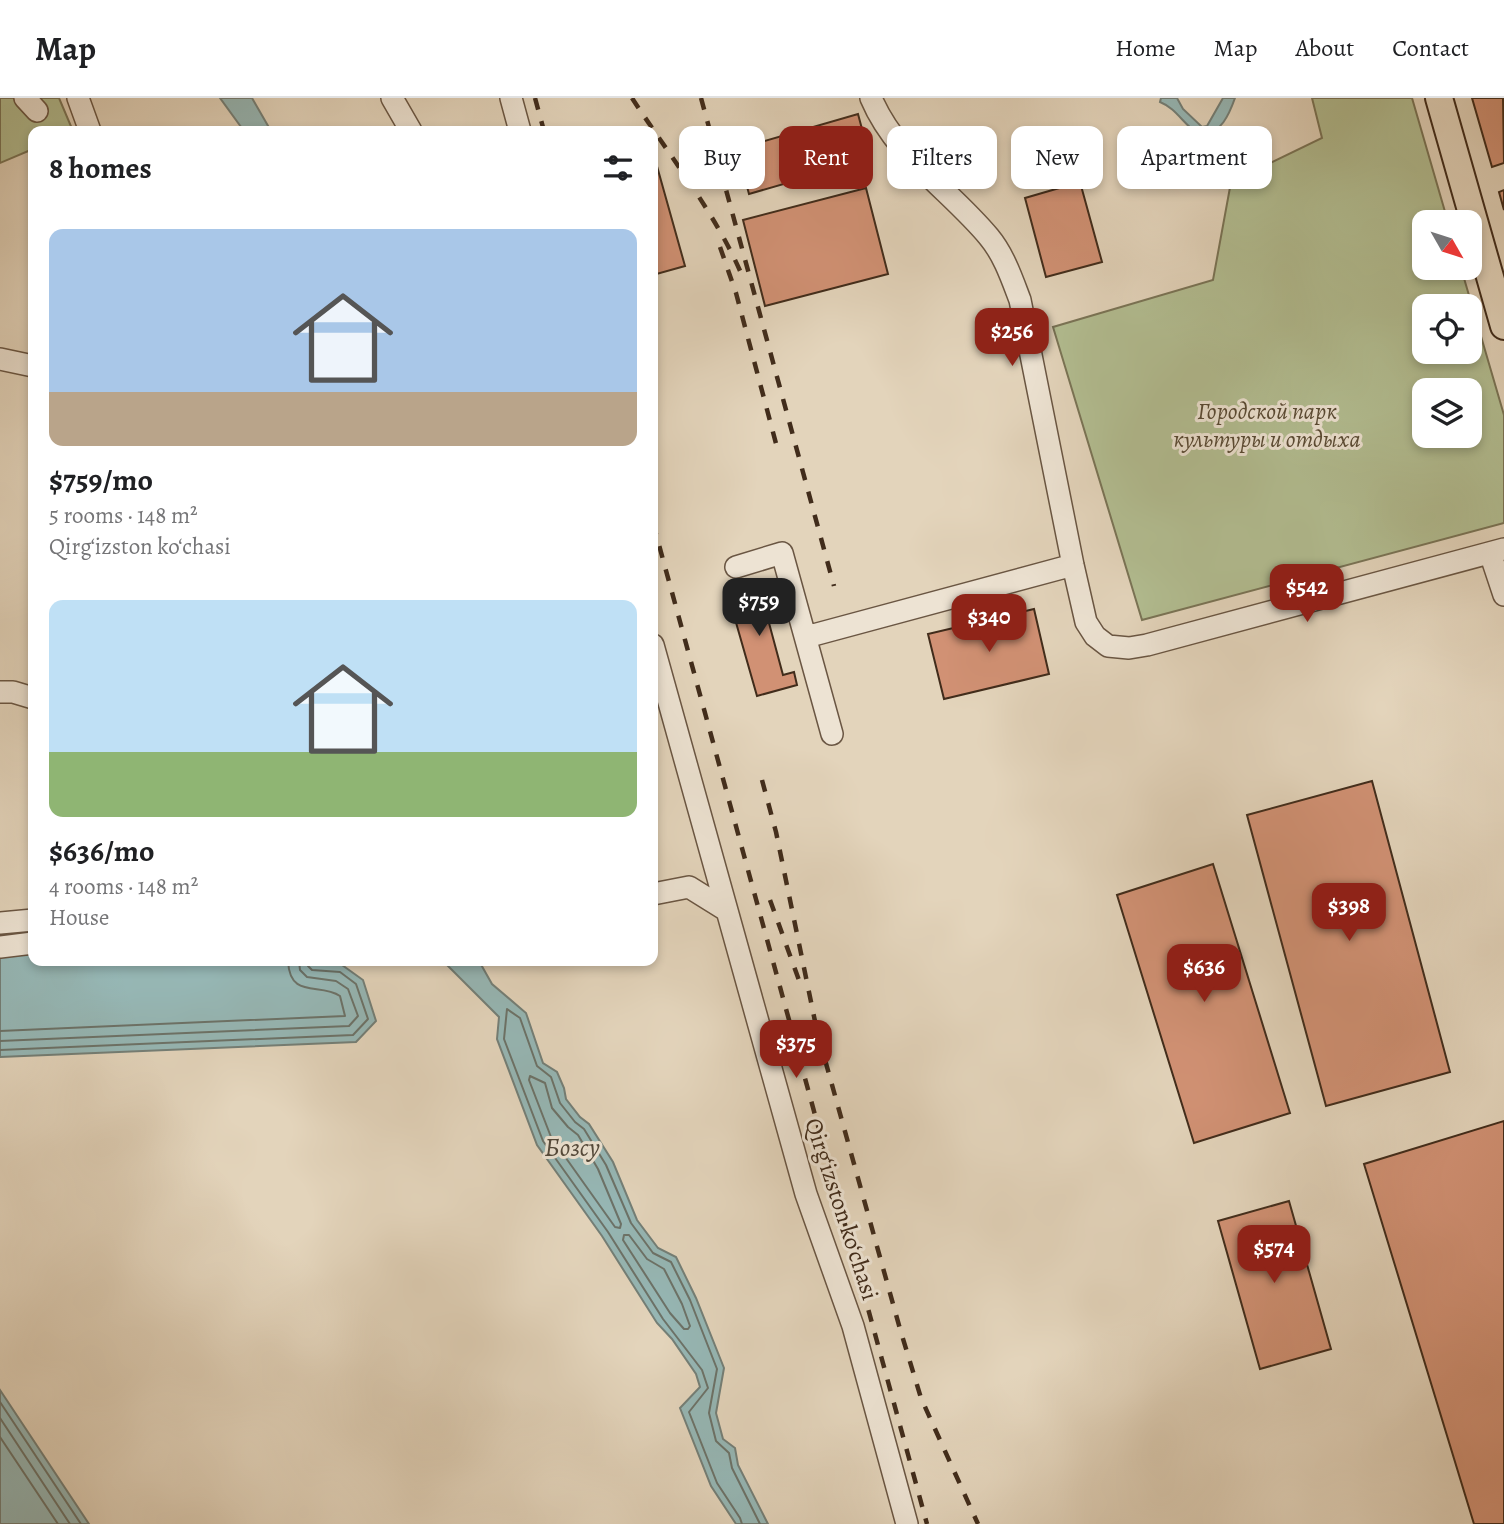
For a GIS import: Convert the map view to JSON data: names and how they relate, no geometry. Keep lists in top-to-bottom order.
{
  "streets": {
    "street": ["Qirg‘izston ko‘chasi"]
  },
  "water": ["Бозсу"],
  "parks": ["Городской парк культуры и отдыха"],
  "north": "bottom right",
  "page": {
    "header": "Map",
    "nav": [
      "Home",
      "Map",
      "About",
      "Contact"
    ],
    "chip": [
      "Buy",
      "Rent",
      "Filters",
      "New",
      "Apartment"
    ],
    "heading": "8 homes",
    "list": [
      {
        "name": "$759/mo",
        "note": "5 rooms · 148 m² · Qirg‘izston ko‘chasi"
      },
      {
        "name": "$636/mo",
        "note": "4 rooms · 148 m² · House"
      }
    ],
    "price": [
      "$256",
      "$542",
      "$759",
      "$340",
      "$398",
      "$636",
      "$375",
      "$574"
    ]
  }
}
